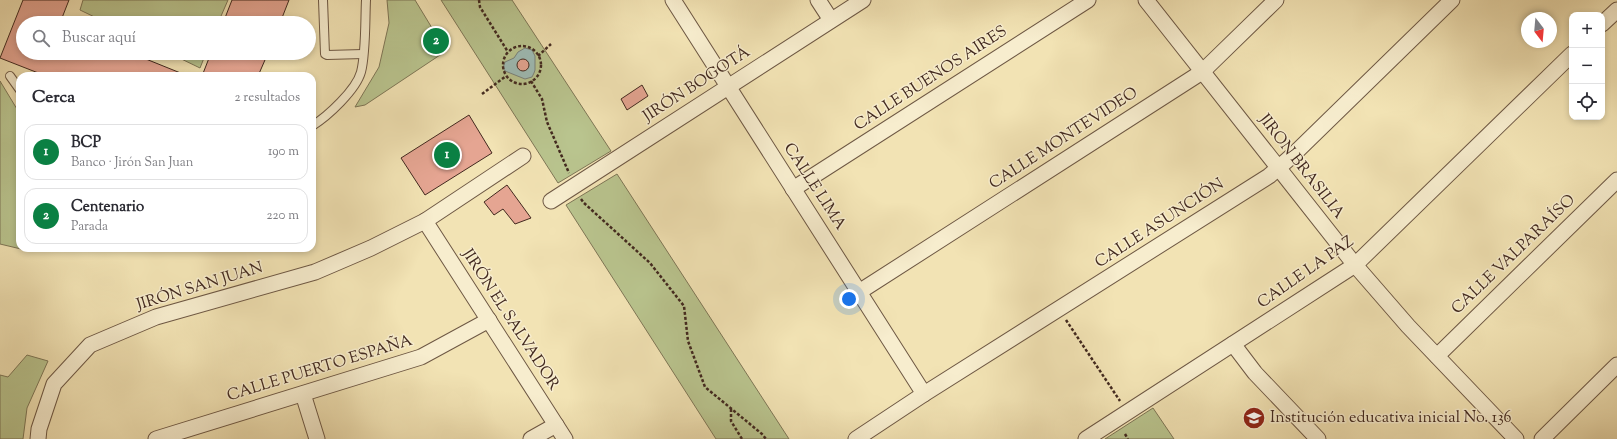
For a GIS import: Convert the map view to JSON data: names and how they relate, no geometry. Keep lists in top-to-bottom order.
{
  "streets": {
    "street": [
      "CALLE BUENOS AIRES",
      "JIRÓN BOGOTÁ",
      "CALLE MONTEVIDEO",
      "JIRON BRASILIA",
      "CALLE LIMA",
      "CALLE ASUNCIÓN",
      "CALLE VALPARAÍSO",
      "CALLE LA PAZ",
      "JIRÓN SAN JUAN",
      "JIRÓN EL SALVADOR",
      "CALLE PUERTO ESPAÑA"
    ]
  },
  "crossings": [
    ["CALLE BUENOS AIRES", "CALLE LIMA"],
    ["JIRÓN BOGOTÁ", "CALLE LIMA"],
    ["CALLE MONTEVIDEO", "JIRON BRASILIA"],
    ["CALLE MONTEVIDEO", "CALLE LIMA"],
    ["JIRON BRASILIA", "CALLE ASUNCIÓN"],
    ["JIRON BRASILIA", "CALLE VALPARAÍSO"],
    ["JIRON BRASILIA", "CALLE LA PAZ"],
    ["CALLE LIMA", "CALLE ASUNCIÓN"],
    ["JIRÓN SAN JUAN", "JIRÓN EL SALVADOR"],
    ["JIRÓN EL SALVADOR", "CALLE PUERTO ESPAÑA"]
  ],
  "places": {
    "school or university": ["Institución educativa inicial No. 136"]
  },
  "north": "bottom",
  "page": {
    "map_buttons": ["+", "−"],
    "search": "Buscar aquí",
    "pins": ["2", "1"],
    "heading": ["Cerca", "2 resultados"],
    "list": [
      {
        "mark": "1",
        "name": "BCP",
        "note": "Banco · Jirón San Juan",
        "value": "190 m"
      },
      {
        "mark": "2",
        "name": "Centenario",
        "note": "Parada",
        "value": "220 m"
      }
    ]
  }
}
